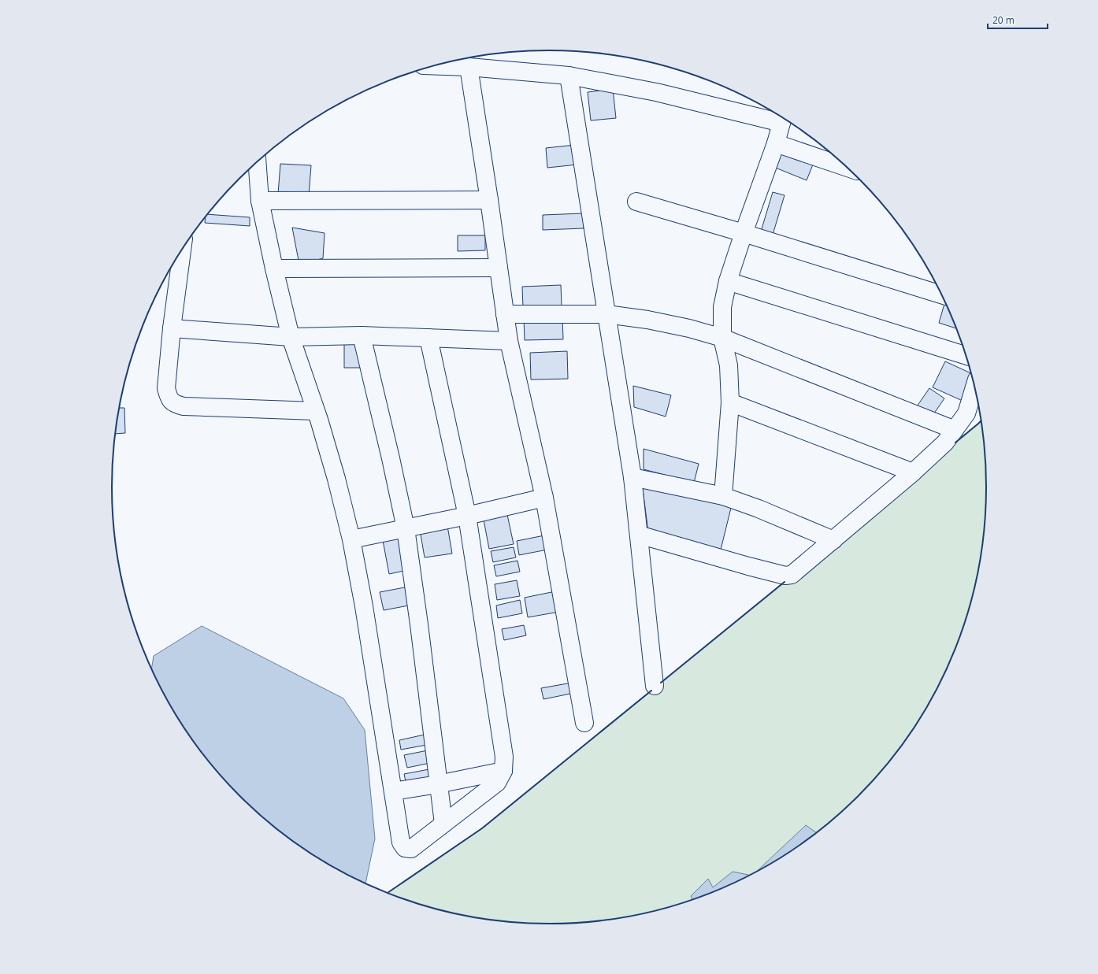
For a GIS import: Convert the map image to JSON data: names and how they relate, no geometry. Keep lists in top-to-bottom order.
{
  "scale_bar": "20 m"
}
